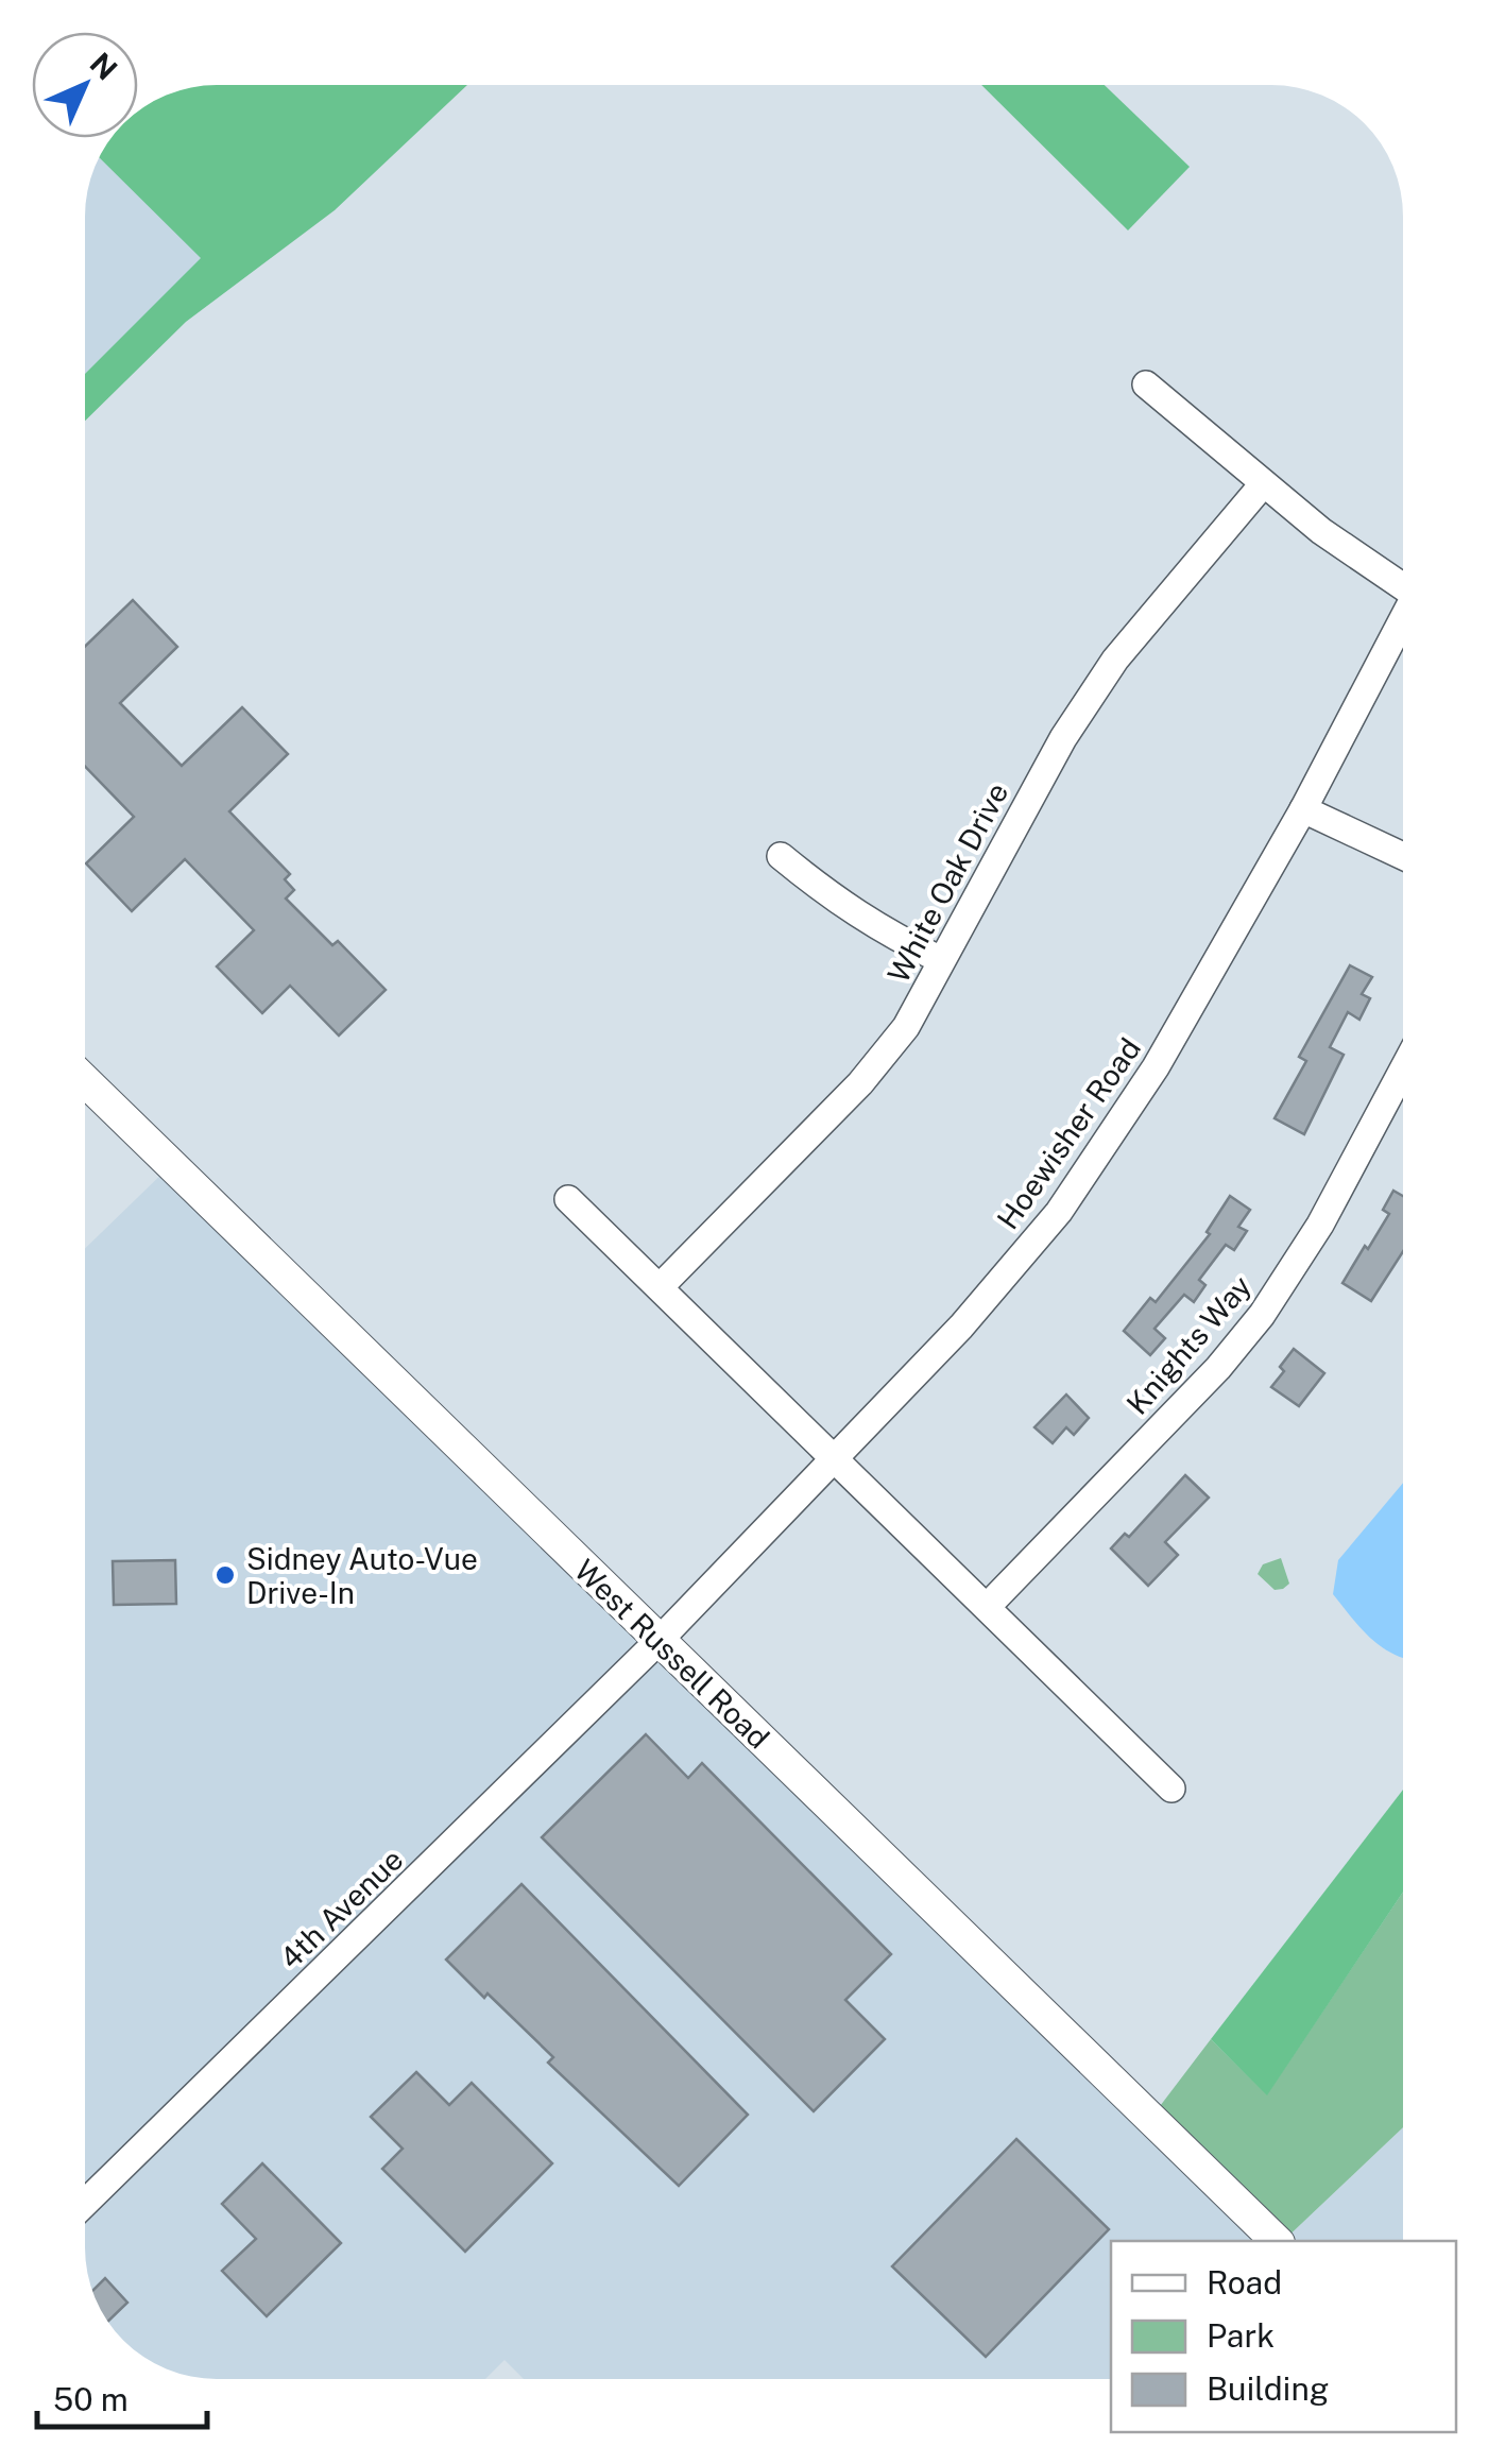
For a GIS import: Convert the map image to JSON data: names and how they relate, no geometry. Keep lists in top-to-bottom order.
{
  "streets": {
    "street": [
      "White Oak Drive",
      "Hoewisher Road",
      "Knights Way",
      "West Russell Road",
      "4th Avenue"
    ]
  },
  "crossings": [
    ["Hoewisher Road", "West Russell Road"],
    ["Hoewisher Road", "4th Avenue"],
    ["West Russell Road", "4th Avenue"]
  ],
  "places": ["Sidney Auto-Vue Drive-In"],
  "legend": ["Road", "Park", "Building"],
  "scale_bar": "50 m",
  "north": "top right"
}
